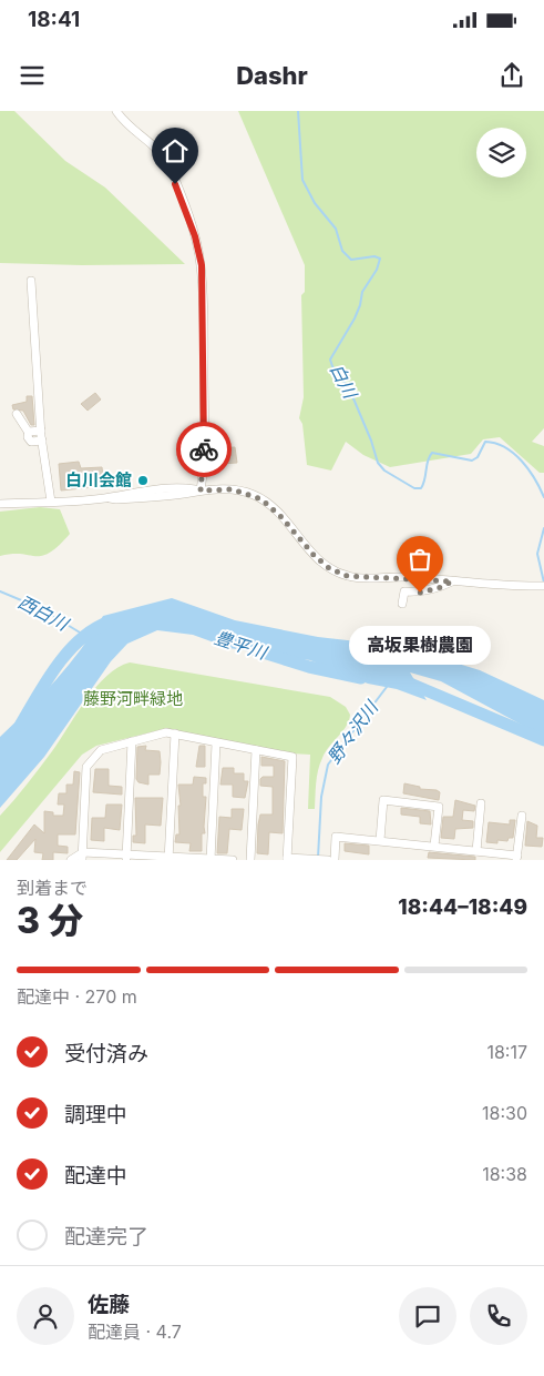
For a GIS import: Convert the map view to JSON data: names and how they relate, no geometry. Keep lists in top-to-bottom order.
{
  "water": [
    "白川",
    "西白川",
    "豊平川",
    "野々沢川"
  ],
  "parks": ["藤野河畔緑地"],
  "places": ["白川会館", "高坂果樹農園"],
  "page": {
    "status": "18:41",
    "header": "Dashr",
    "bubble": "高坂果樹農園",
    "heading": ["3 分", "到着まで", "18:44–18:49"],
    "panel": ["佐藤", "配達員 · 4.7"],
    "bar": "配達中 · 270 m",
    "list": [
      ["受付済み", "18:17"],
      ["調理中", "18:30"],
      ["配達中", "18:38"],
      "配達完了"
    ]
  }
}
